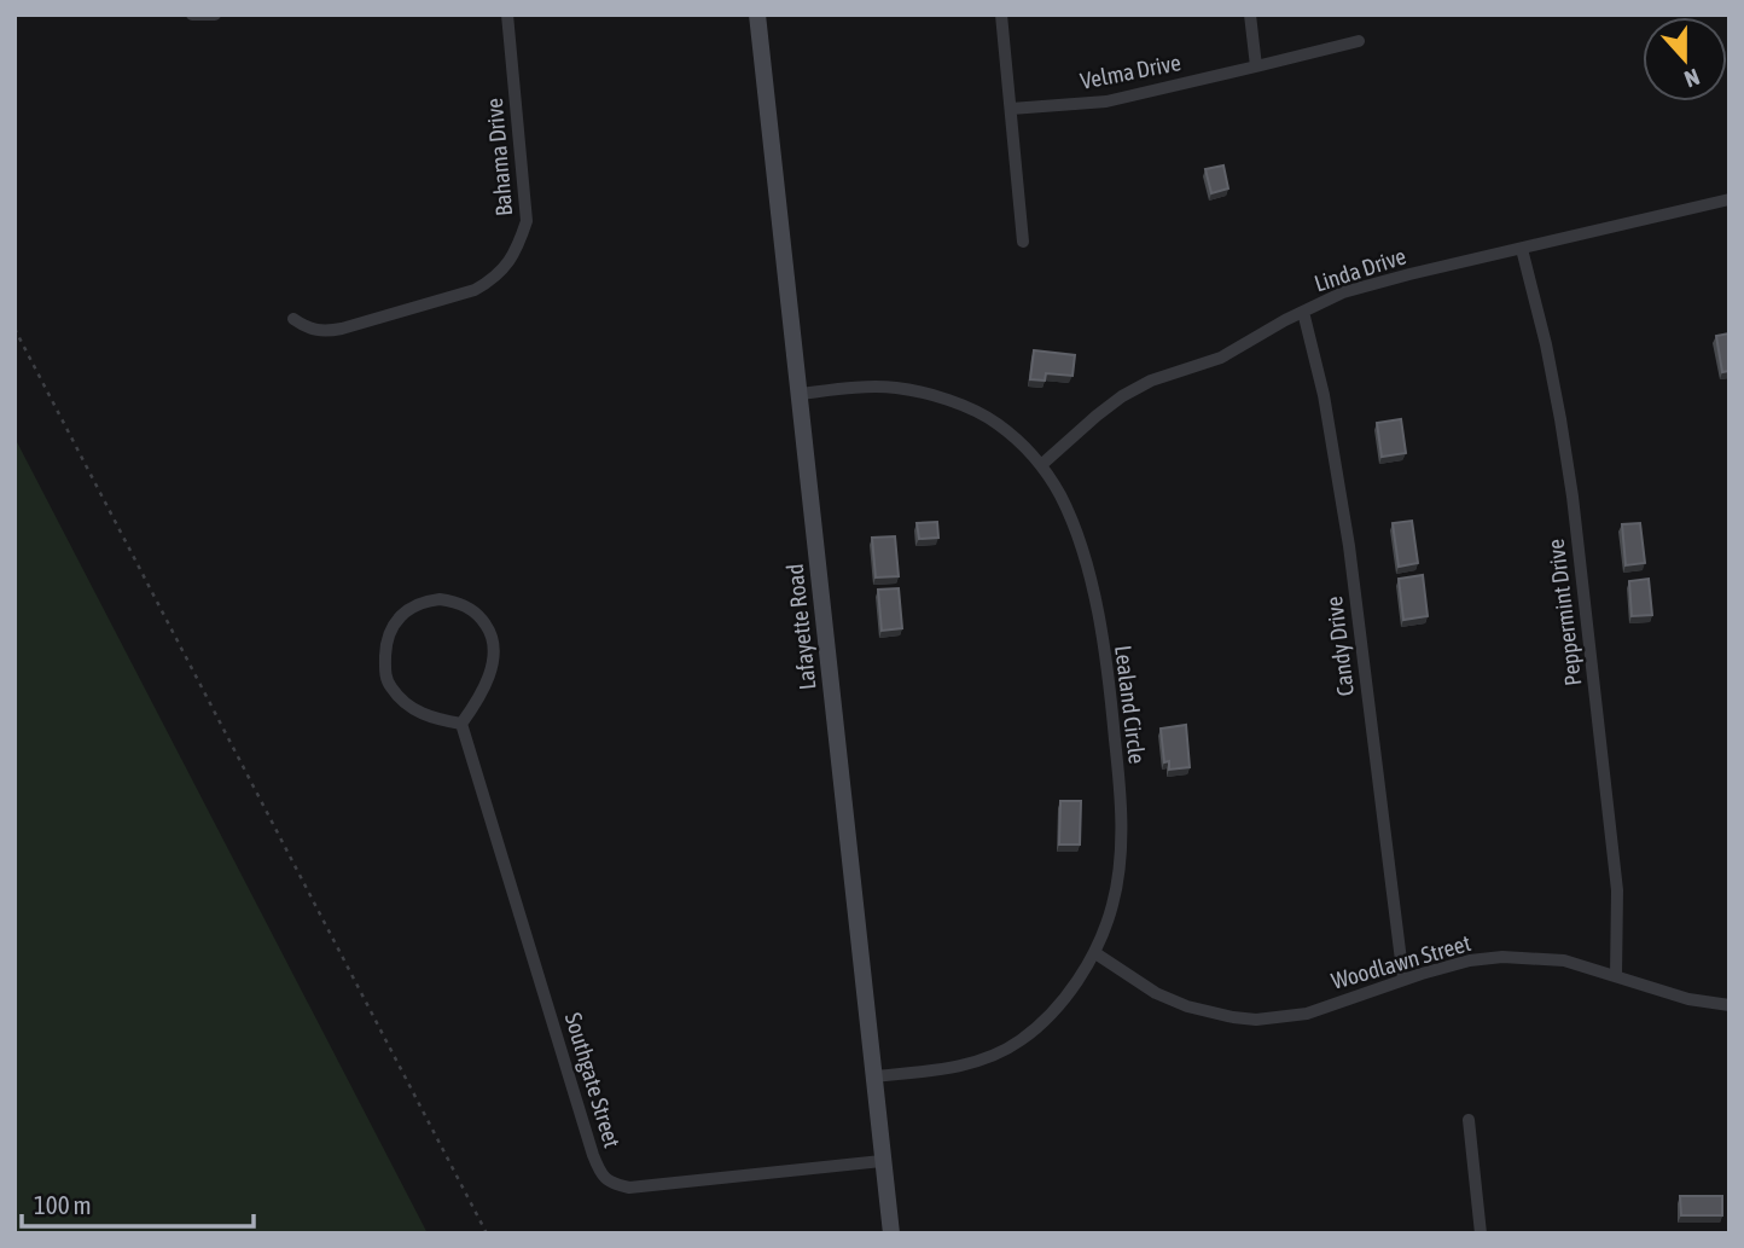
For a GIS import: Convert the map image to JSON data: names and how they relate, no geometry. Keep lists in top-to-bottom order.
{
  "streets": {
    "main road": ["Lafayette Road"],
    "street": [
      "Velma Drive",
      "Bahama Drive",
      "Linda Drive",
      "Peppermint Drive",
      "Candy Drive",
      "Lealand Circle",
      "Woodlawn Street",
      "Southgate Street"
    ]
  },
  "crossings": [
    ["Linda Drive", "Peppermint Drive"],
    ["Linda Drive", "Candy Drive"],
    ["Linda Drive", "Lealand Circle"],
    ["Peppermint Drive", "Woodlawn Street"],
    ["Lafayette Road", "Lealand Circle"],
    ["Lafayette Road", "Southgate Street"],
    ["Candy Drive", "Woodlawn Street"],
    ["Lealand Circle", "Woodlawn Street"]
  ],
  "scale_bar": "100 m",
  "north": "bottom"
}
